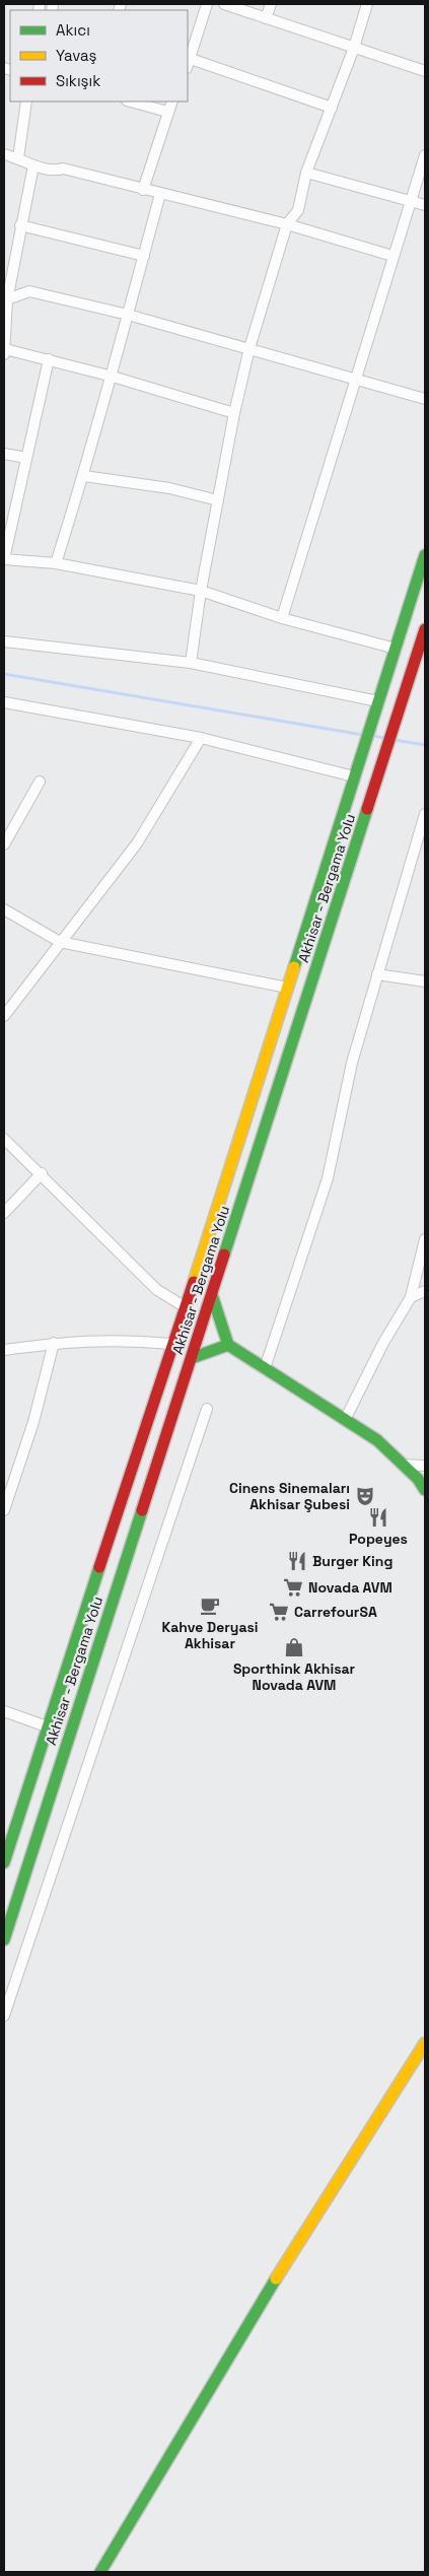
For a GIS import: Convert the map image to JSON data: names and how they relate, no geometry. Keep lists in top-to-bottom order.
{
  "streets": {
    "main road": ["Akhisar - Bergama Yolu"]
  },
  "places": {
    "theatre": ["Cinens Sinemaları Akhisar Şubesi"],
    "restaurant": ["Popeyes", "Burger King"],
    "supermarket": ["Novada AVM", "CarrefourSA"],
    "cafe": ["Kahve Deryasi Akhisar"],
    "shop": ["Sporthink Akhisar Novada AVM"]
  },
  "legend": ["Akıcı", "Yavaş", "Sıkışık"]
}
